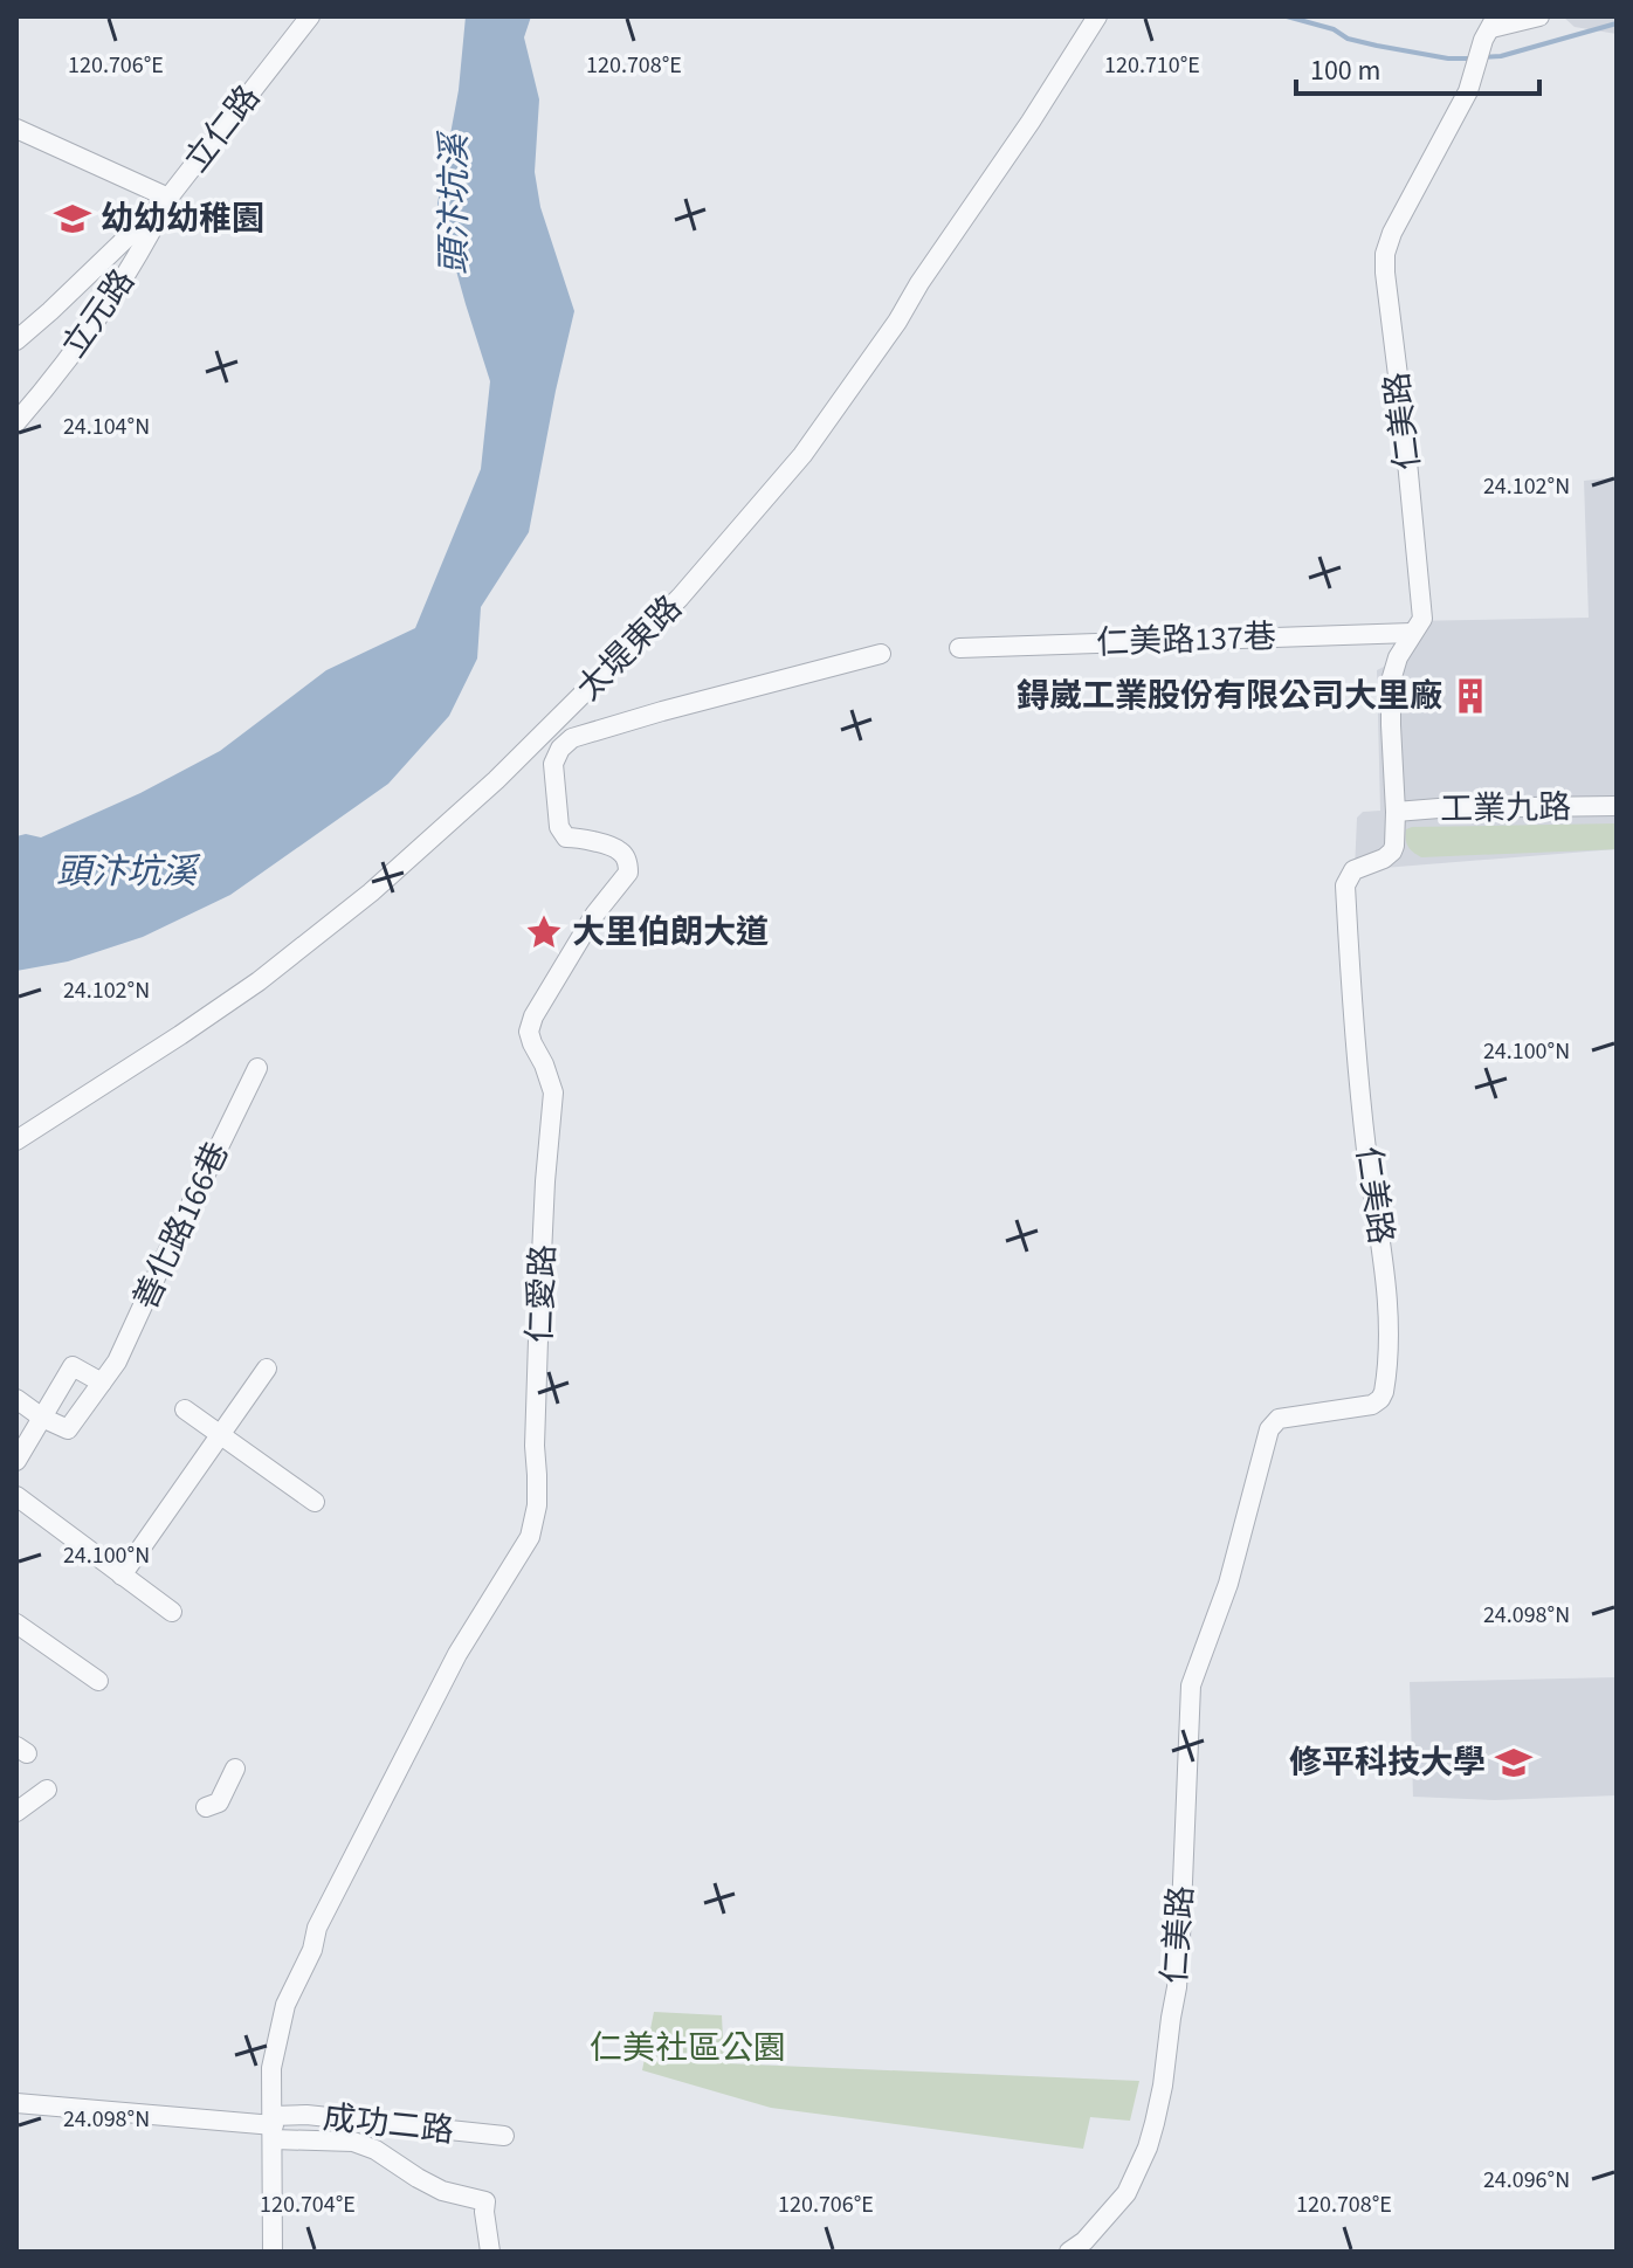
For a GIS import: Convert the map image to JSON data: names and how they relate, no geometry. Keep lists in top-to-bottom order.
{
  "streets": {
    "street": [
      "立仁路",
      "立元路",
      "仁美路",
      "仁美路137巷",
      "太堤東路",
      "工業九路",
      "善化路166巷",
      "仁愛路",
      "成功二路"
    ]
  },
  "crossings": [
    ["立仁路", "立元路"],
    ["仁美路", "仁美路137巷"],
    ["仁美路", "工業九路"],
    ["仁愛路", "成功二路"]
  ],
  "water": ["頭汴坑溪"],
  "parks": ["仁美社區公園"],
  "places": {
    "school or university": ["幼幼幼稚園", "修平科技大學"],
    "building": ["鍀崴工業股份有限公司大里廠"],
    "place": ["大里伯朗大道"]
  },
  "scale_bar": "100 m",
  "coordinates": [
    "120.706°E",
    "120.708°E",
    "120.710°E",
    "24.104°N",
    "24.102°N",
    "24.100°N",
    "24.098°N",
    "24.096°N",
    "120.704°E"
  ]
}
